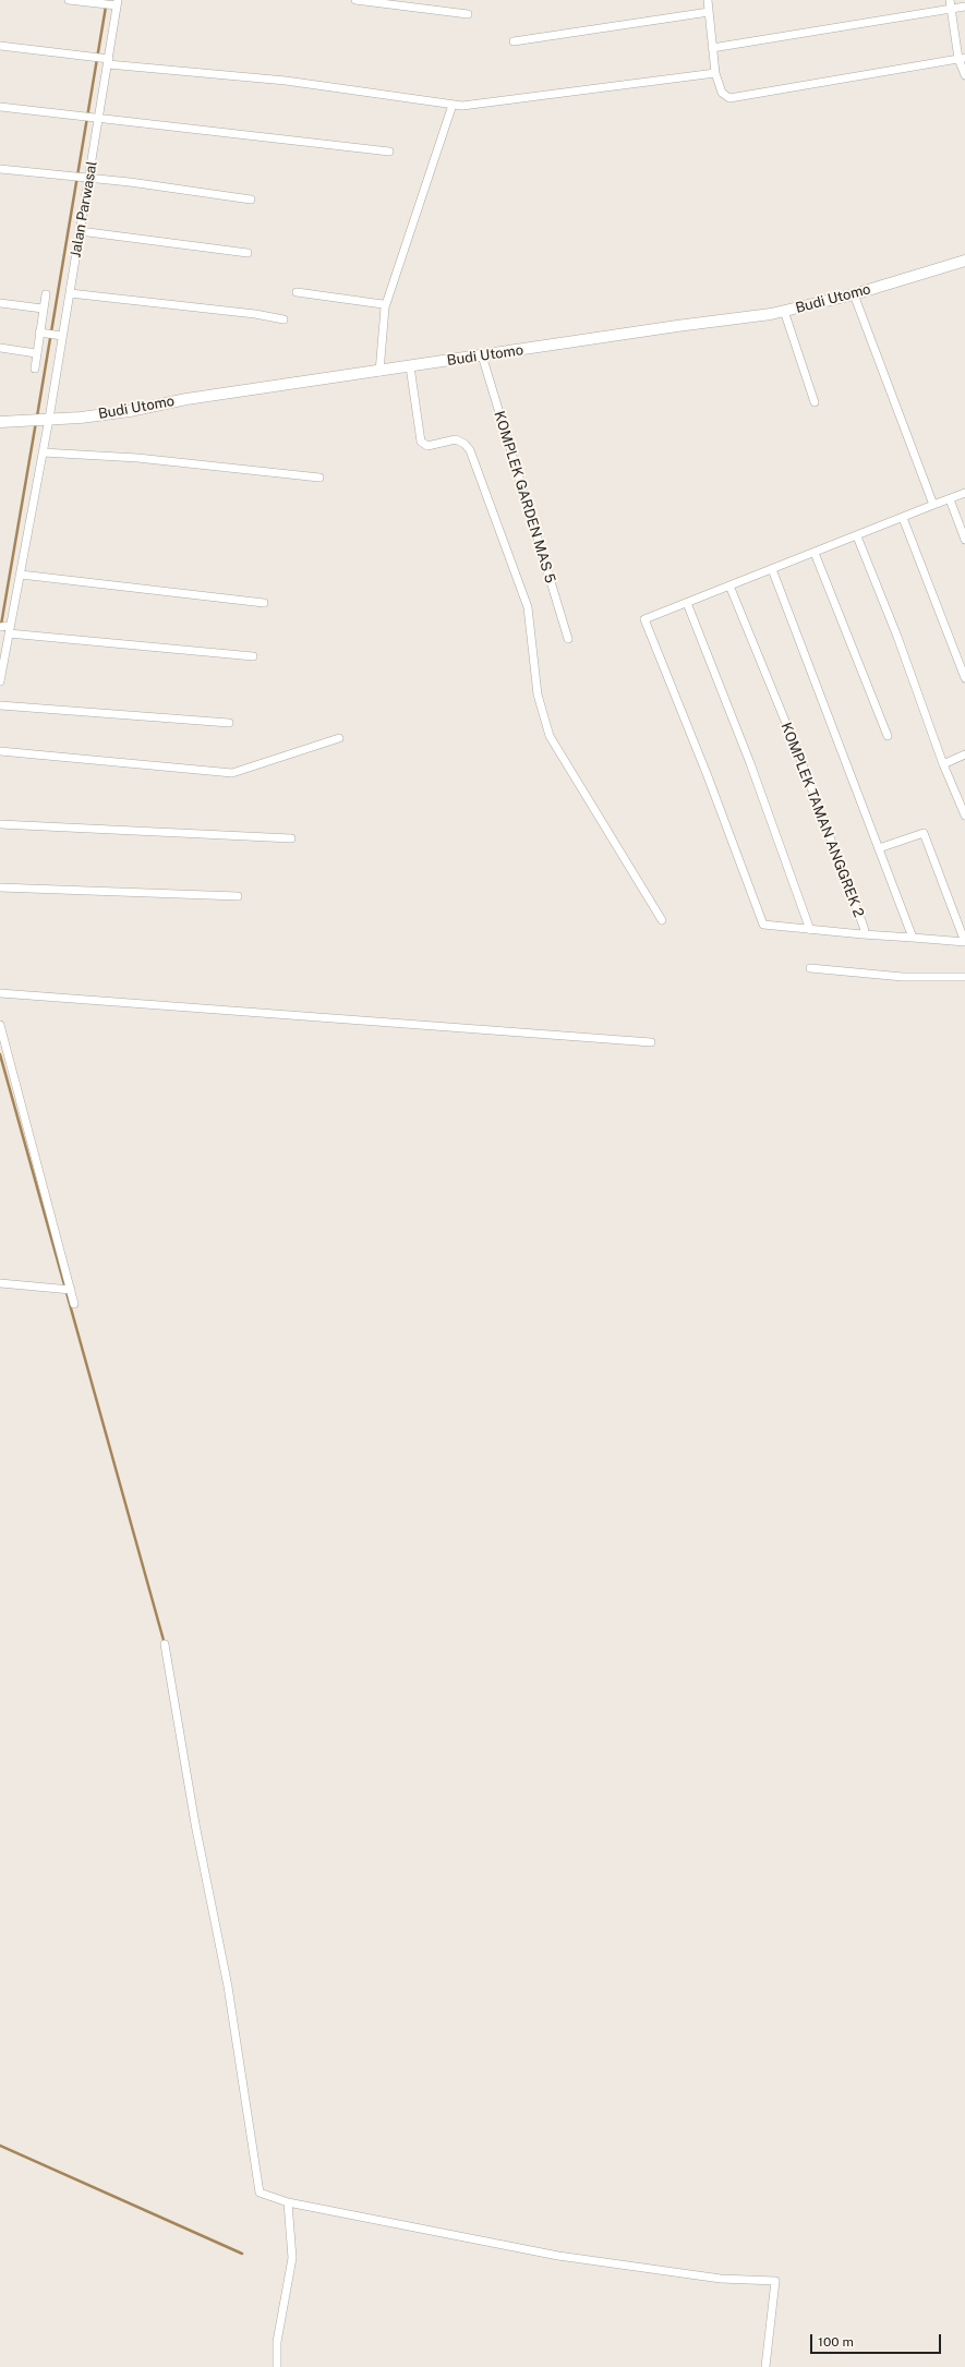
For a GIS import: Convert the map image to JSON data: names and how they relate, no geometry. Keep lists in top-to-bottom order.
{
  "streets": {
    "street": [
      "Jalan Parwasal",
      "Budi Utomo",
      "KOMPLEK GARDEN MAS 5",
      "KOMPLEK TAMAN ANGGREK 2"
    ]
  },
  "crossings": [
    ["Jalan Parwasal", "Budi Utomo"],
    ["Budi Utomo", "KOMPLEK GARDEN MAS 5"]
  ],
  "scale_bar": "100 m"
}
